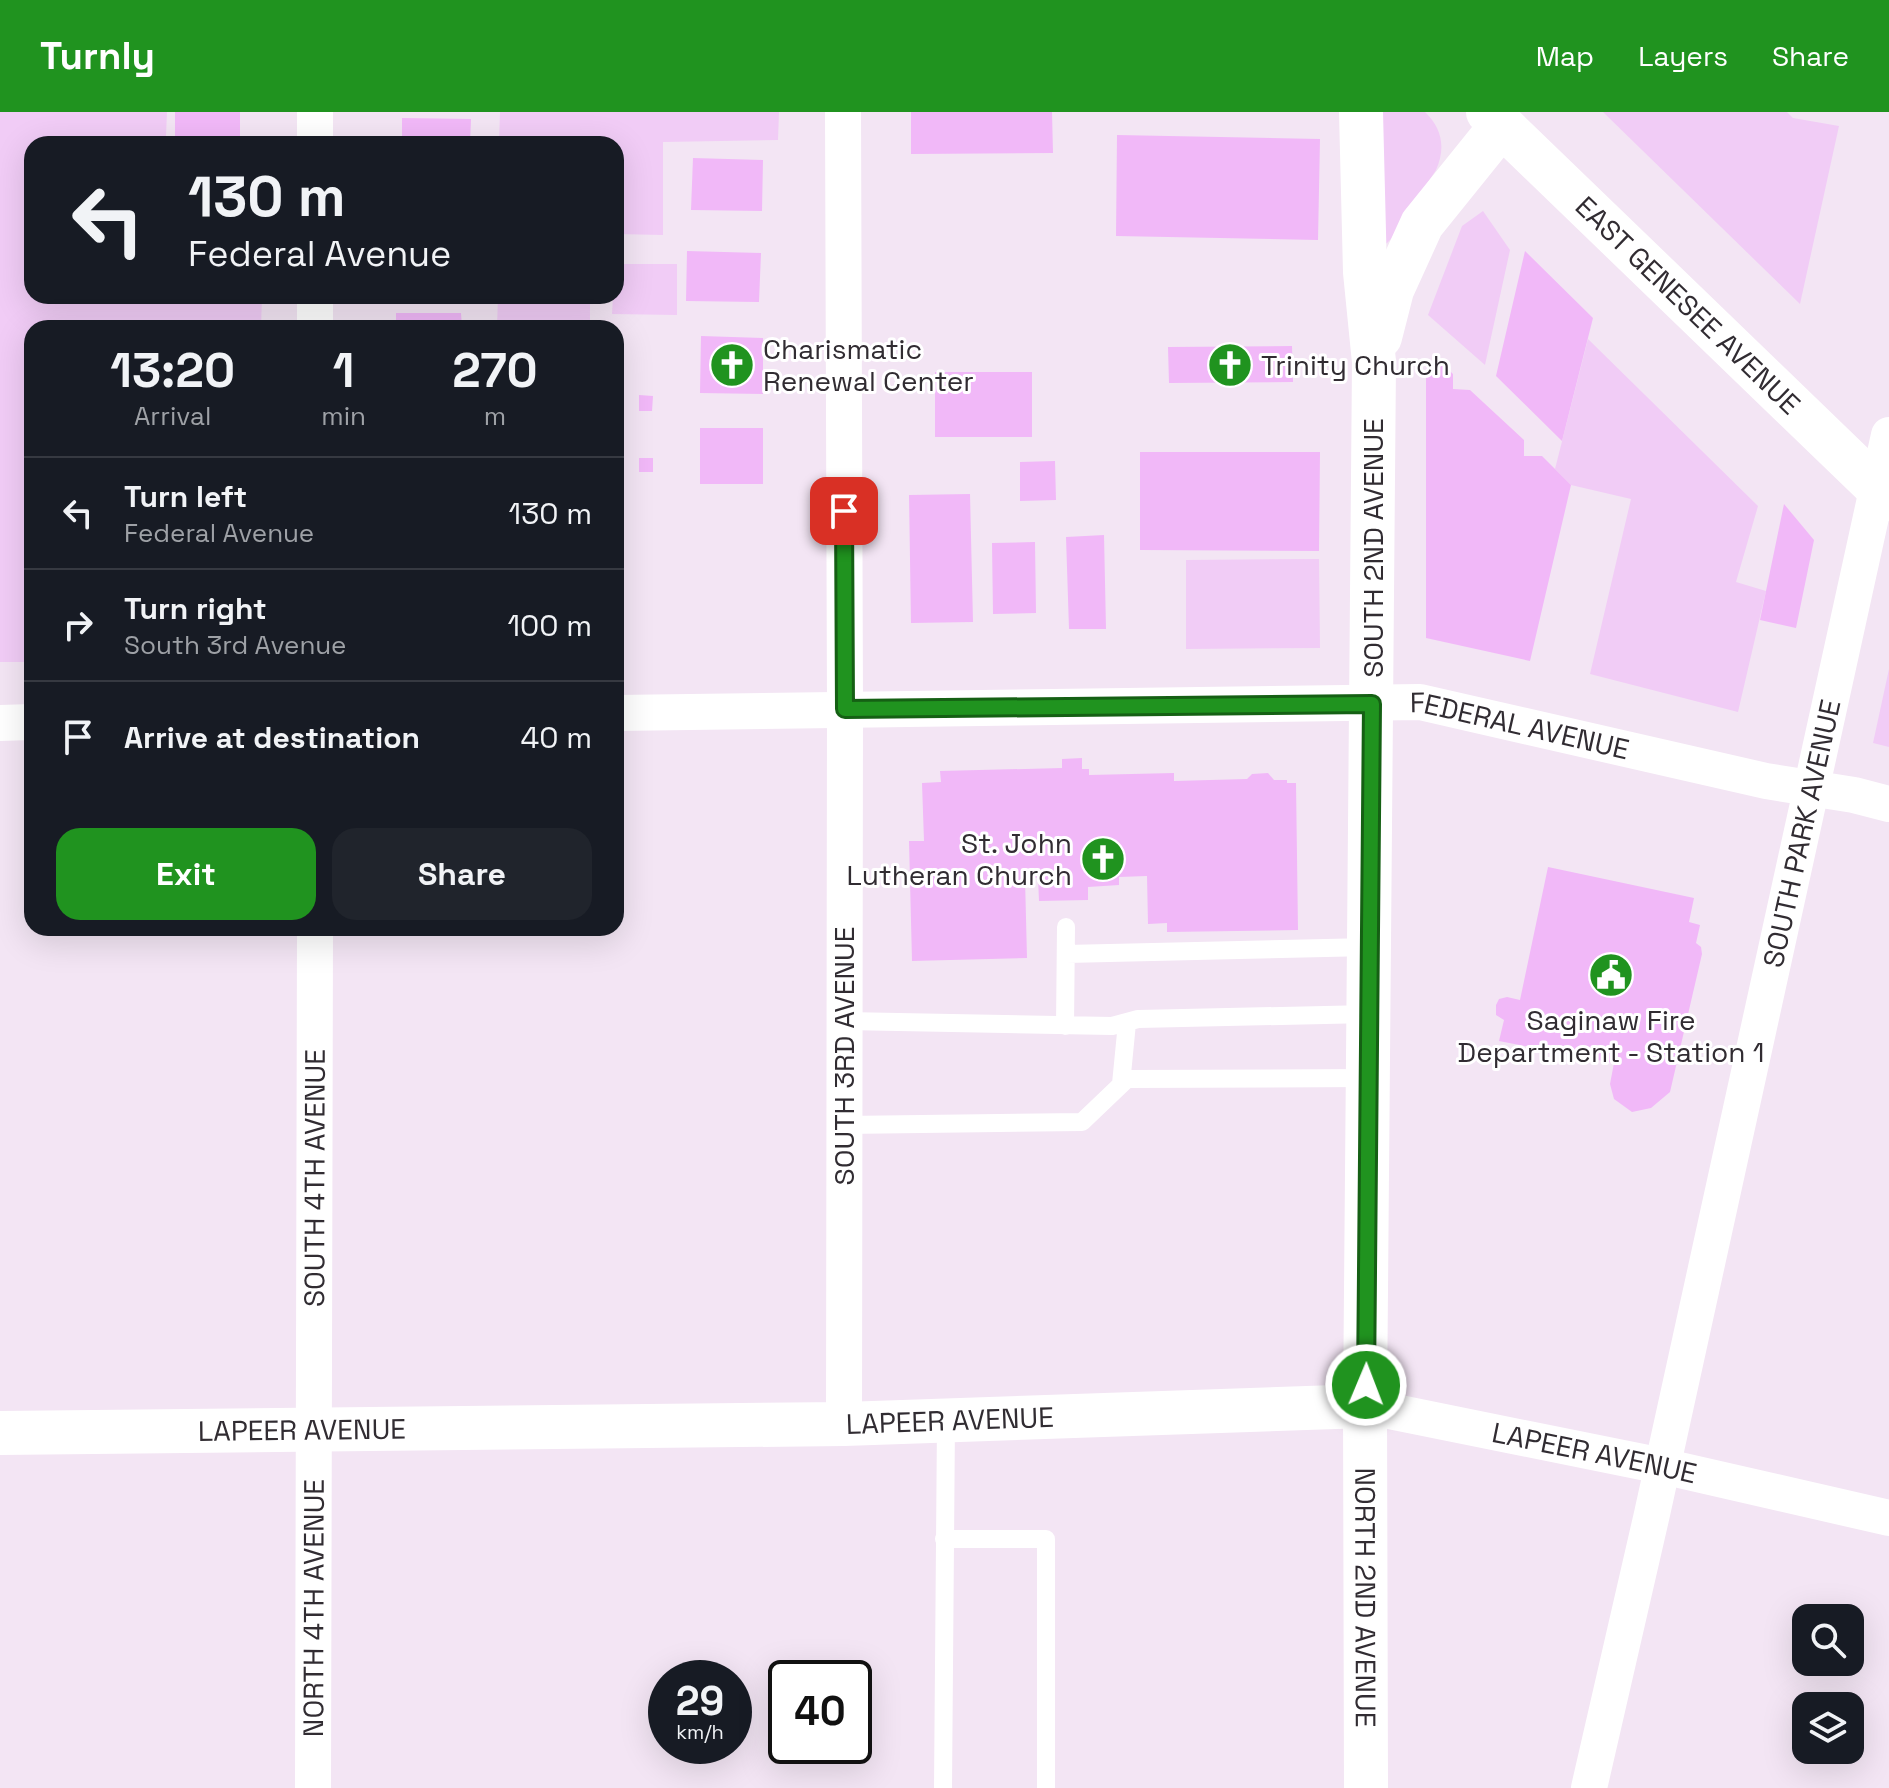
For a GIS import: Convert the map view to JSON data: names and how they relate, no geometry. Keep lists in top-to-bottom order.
{
  "streets": {
    "street": [
      "EAST GENESEE AVENUE",
      "SOUTH 2ND AVENUE",
      "FEDERAL AVENUE",
      "SOUTH PARK AVENUE",
      "SOUTH 3RD AVENUE",
      "SOUTH 4TH AVENUE",
      "LAPEER AVENUE",
      "NORTH 2ND AVENUE",
      "NORTH 4TH AVENUE"
    ]
  },
  "crossings": [
    ["EAST GENESEE AVENUE", "SOUTH 2ND AVENUE"],
    ["EAST GENESEE AVENUE", "SOUTH PARK AVENUE"],
    ["SOUTH 2ND AVENUE", "FEDERAL AVENUE"],
    ["SOUTH 2ND AVENUE", "LAPEER AVENUE"],
    ["SOUTH 2ND AVENUE", "NORTH 2ND AVENUE"],
    ["FEDERAL AVENUE", "SOUTH PARK AVENUE"],
    ["FEDERAL AVENUE", "SOUTH 3RD AVENUE"],
    ["SOUTH PARK AVENUE", "LAPEER AVENUE"],
    ["SOUTH 3RD AVENUE", "LAPEER AVENUE"],
    ["SOUTH 4TH AVENUE", "LAPEER AVENUE"],
    ["SOUTH 4TH AVENUE", "NORTH 4TH AVENUE"],
    ["LAPEER AVENUE", "NORTH 2ND AVENUE"],
    ["LAPEER AVENUE", "NORTH 4TH AVENUE"]
  ],
  "places": {
    "church": ["Charismatic Renewal Center", "Trinity Church", "St. John Lutheran Church"],
    "public building": ["Saginaw Fire Department - Station 1"]
  },
  "page": {
    "header": "Turnly",
    "nav": ["Map", "Layers", "Share"],
    "turn": ["130 m", "Federal Avenue"],
    "eta": [
      "13:20",
      "Arrival",
      "1",
      "min",
      "270",
      "m"
    ],
    "list": [
      {
        "name": "Turn left",
        "note": "Federal Avenue",
        "value": "130 m"
      },
      {
        "name": "Turn right",
        "note": "South 3rd Avenue",
        "value": "100 m"
      },
      {
        "name": "Arrive at destination",
        "value": "40 m"
      }
    ],
    "buttons": ["Exit", "Share"],
    "speed": "29 km/h",
    "limit": "40"
  }
}
